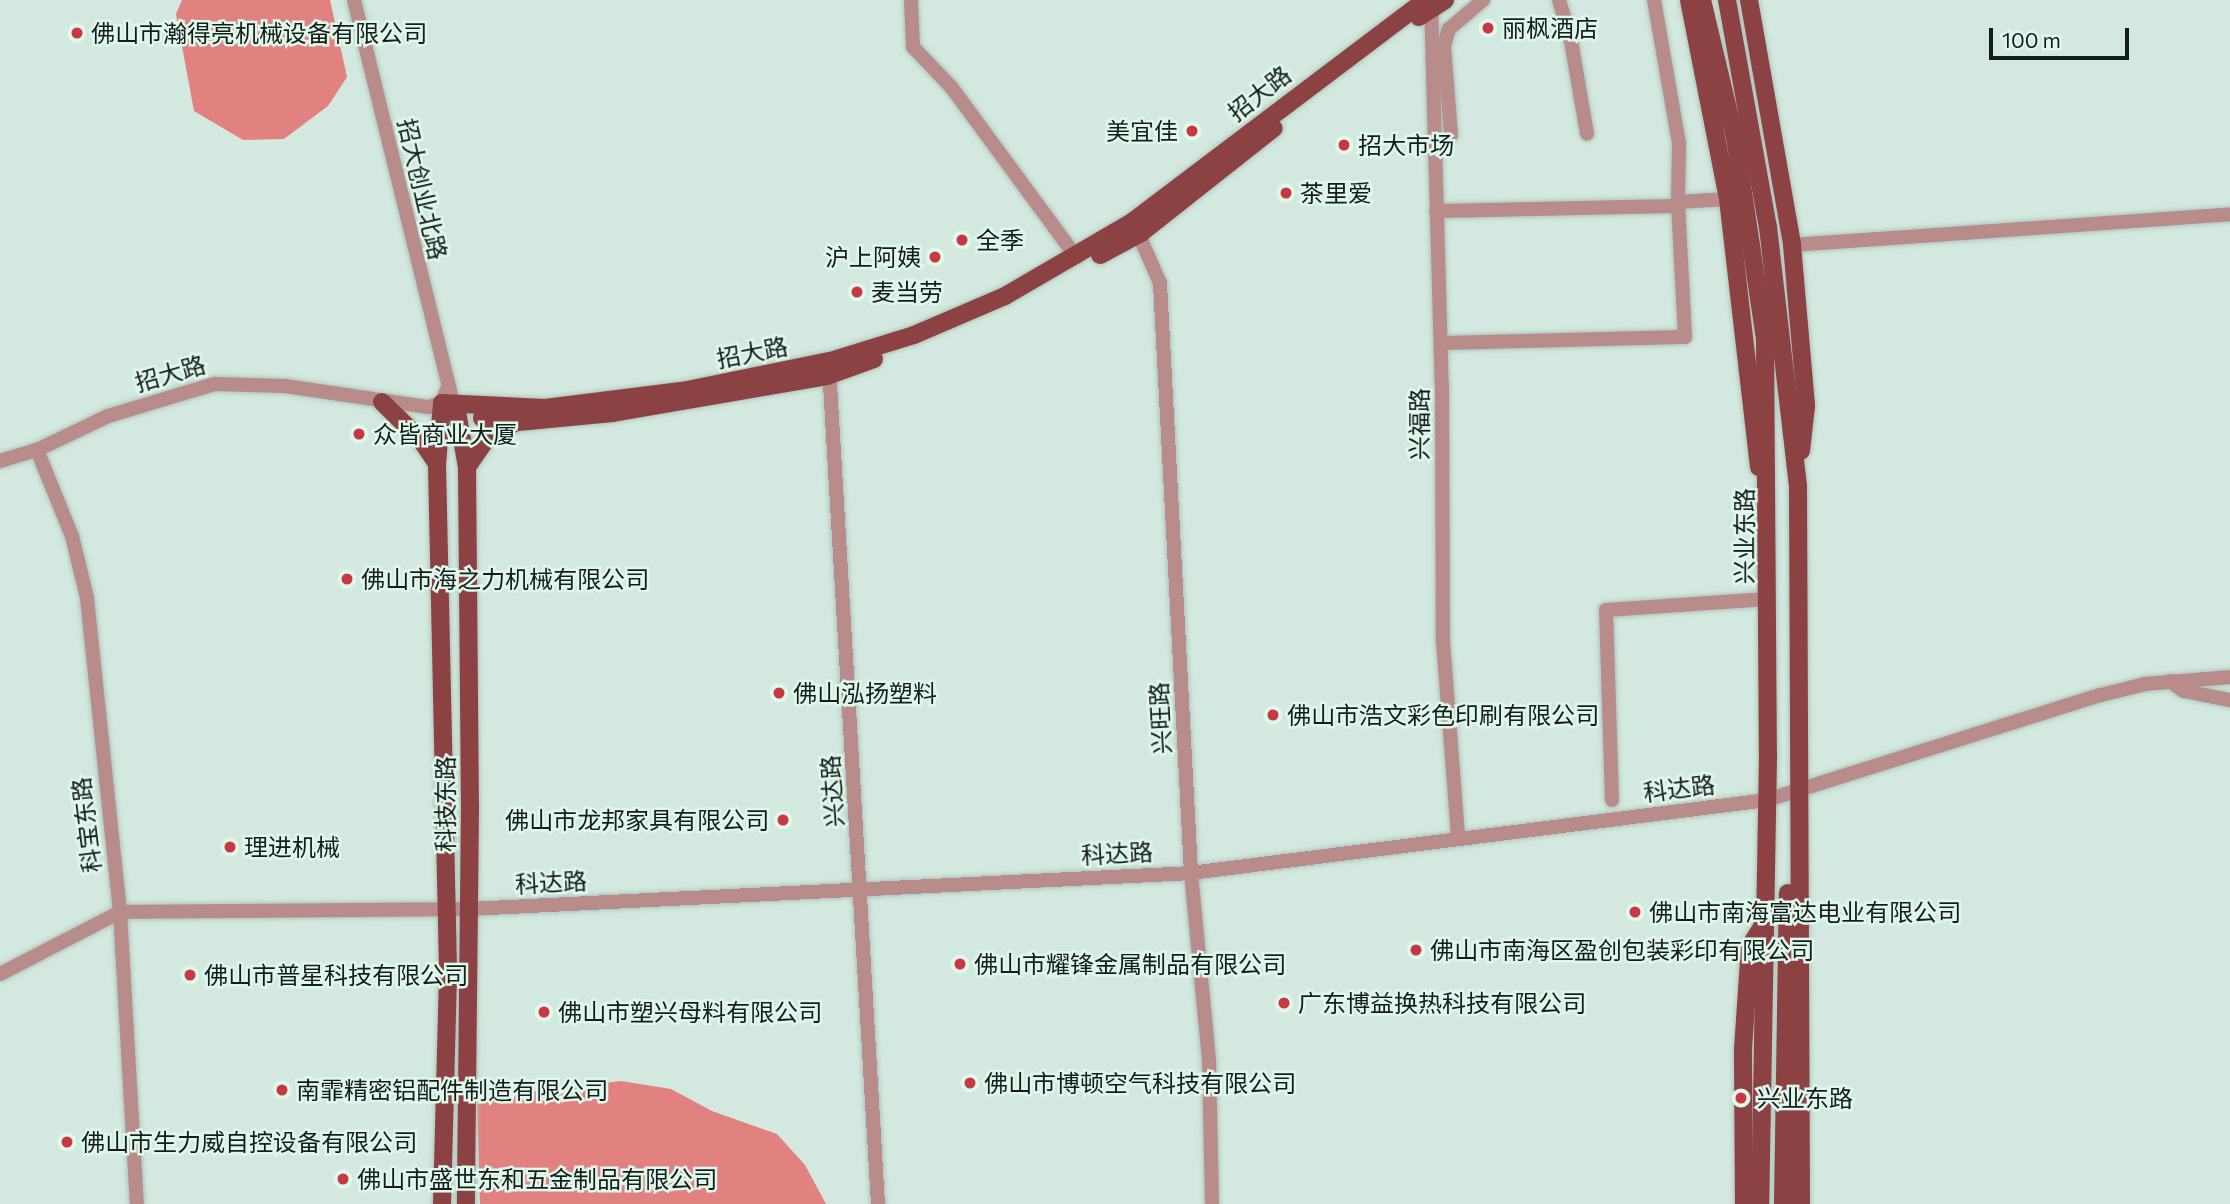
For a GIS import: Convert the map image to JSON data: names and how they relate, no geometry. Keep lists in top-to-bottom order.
{
  "streets": {
    "main road": ["招大路", "兴业东路", "科技东路"],
    "street": [
      "招大创业北路",
      "兴福路",
      "兴旺路",
      "科达路",
      "兴达路",
      "科宝东路"
    ]
  },
  "crossings": [
    ["招大路", "招大创业北路"],
    ["招大路", "兴福路"],
    ["招大路", "兴旺路"],
    ["招大路", "兴达路"],
    ["招大路", "科技东路"],
    ["招大路", "科宝东路"],
    ["招大创业北路", "科技东路"],
    ["兴福路", "科达路"],
    ["兴业东路", "科达路"],
    ["兴旺路", "科达路"],
    ["科达路", "兴达路"],
    ["科达路", "科技东路"],
    ["科达路", "科宝东路"]
  ],
  "places": [
    "丽枫酒店",
    "佛山市瀚得亮机械设备有限公司",
    "美宜佳",
    "招大市场",
    "茶里爱",
    "全季",
    "沪上阿姨",
    "麦当劳",
    "众皆商业大厦",
    "佛山市海之力机械有限公司",
    "佛山泓扬塑料",
    "佛山市浩文彩色印刷有限公司",
    "佛山市龙邦家具有限公司",
    "理进机械",
    "佛山市南海富达电业有限公司",
    "佛山市南海区盈创包装彩印有限公司",
    "佛山市耀锋金属制品有限公司",
    "佛山市普星科技有限公司",
    "广东博益换热科技有限公司",
    "佛山市塑兴母料有限公司",
    "佛山市博顿空气科技有限公司",
    "南霏精密铝配件制造有限公司",
    "兴业东路",
    "佛山市生力威自控设备有限公司",
    "佛山市盛世东和五金制品有限公司"
  ],
  "scale_bar": "100 m"
}
